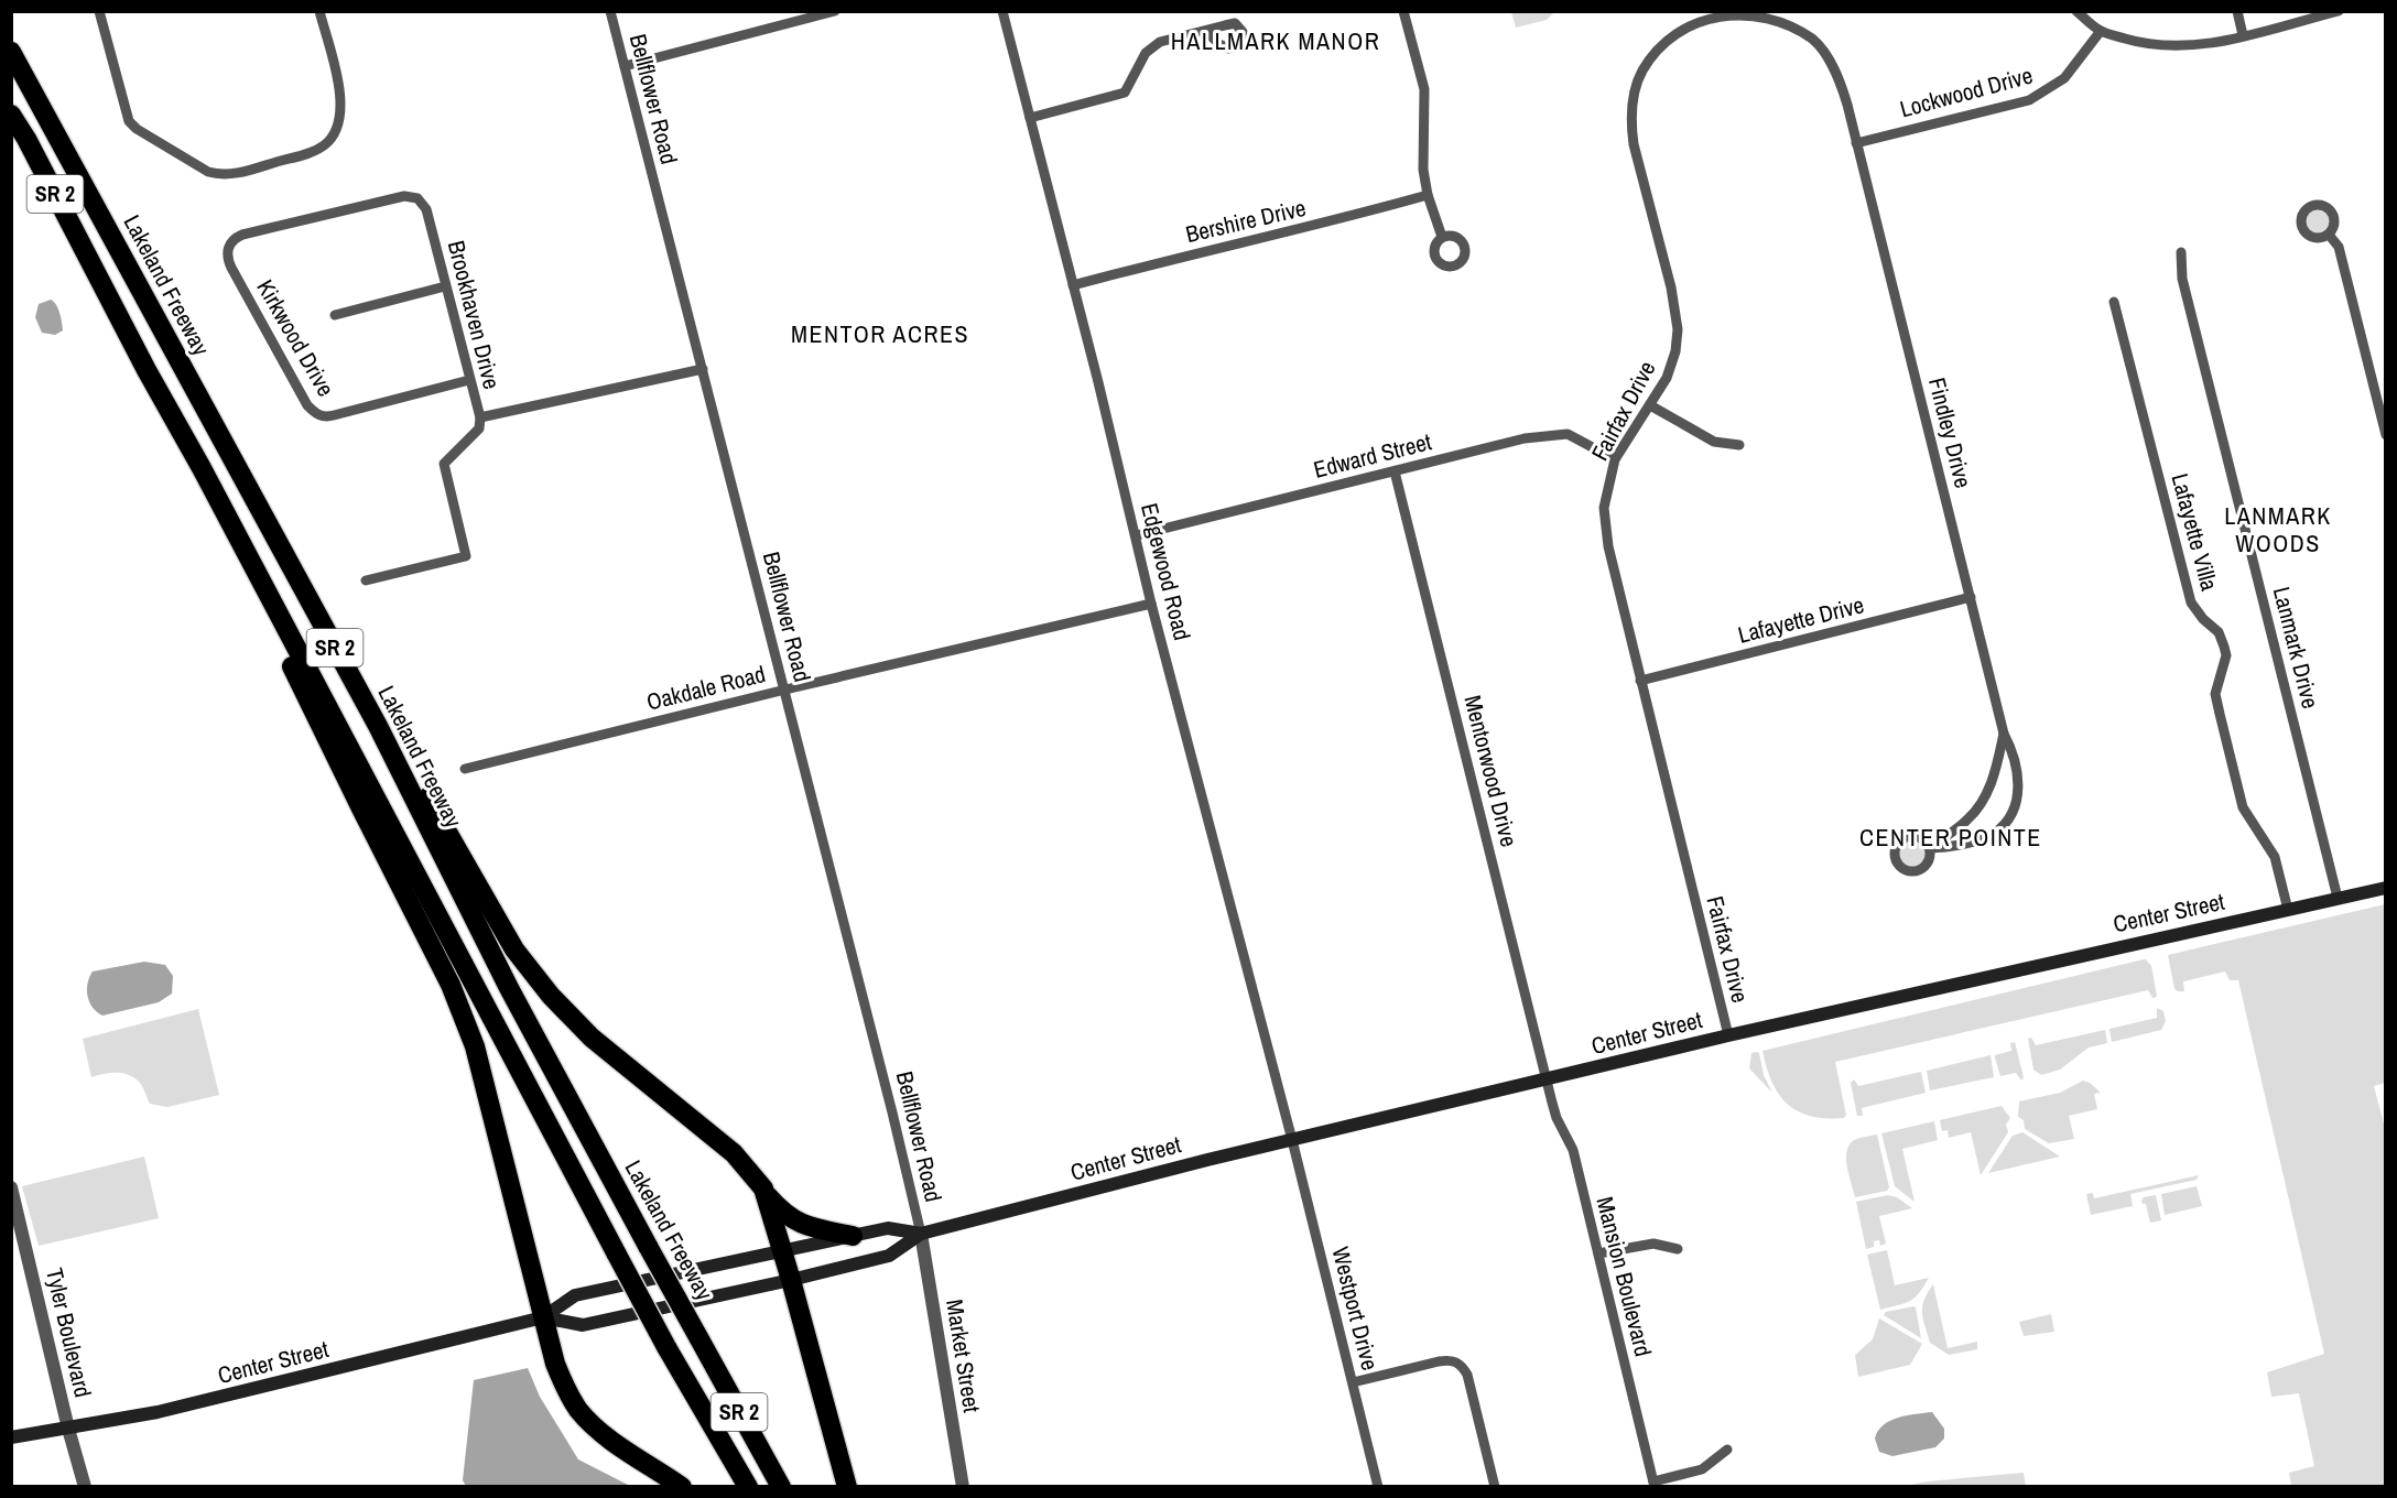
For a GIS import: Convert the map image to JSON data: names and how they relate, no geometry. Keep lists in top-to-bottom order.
{
  "streets": {
    "highway": ["SR 2", "Lakeland Freeway"],
    "main road": ["Center Street"],
    "street": [
      "Lockwood Drive",
      "Bellflower Road",
      "Bershire Drive",
      "Brookhaven Drive",
      "Kirkwood Drive",
      "Fairfax Drive",
      "Findley Drive",
      "Edward Street",
      "Lafayette Villa",
      "Edgewood Road",
      "Lafayette Drive",
      "Lanmark Drive",
      "Oakdale Road",
      "Mentorwood Drive",
      "Mansion Boulevard",
      "Westport Drive",
      "Tyler Boulevard",
      "Market Street"
    ]
  },
  "crossings": [
    ["Lockwood Drive", "Fairfax Drive"],
    ["Lockwood Drive", "Findley Drive"],
    ["Bellflower Road", "Brookhaven Drive"],
    ["Bellflower Road", "Oakdale Road"],
    ["Bellflower Road", "Center Street"],
    ["Bellflower Road", "Market Street"],
    ["Bershire Drive", "Edgewood Road"],
    ["Brookhaven Drive", "Kirkwood Drive"],
    ["Fairfax Drive", "Findley Drive"],
    ["Fairfax Drive", "Edward Street"],
    ["Fairfax Drive", "Lafayette Drive"],
    ["Fairfax Drive", "Center Street"],
    ["Findley Drive", "Lafayette Drive"],
    ["Edward Street", "Edgewood Road"],
    ["Edward Street", "Mentorwood Drive"],
    ["Lafayette Villa", "Center Street"],
    ["Edgewood Road", "Oakdale Road"],
    ["Edgewood Road", "Center Street"],
    ["Edgewood Road", "Westport Drive"],
    ["Lanmark Drive", "Center Street"],
    ["Mentorwood Drive", "Center Street"],
    ["Mentorwood Drive", "Mansion Boulevard"],
    ["Center Street", "Mansion Boulevard"],
    ["Center Street", "Westport Drive"],
    ["Center Street", "Tyler Boulevard"],
    ["Center Street", "Market Street"]
  ],
  "districts": [
    "HALLMARK MANOR",
    "MENTOR ACRES",
    "LANMARK WOODS",
    "CENTER POINTE"
  ]
}
